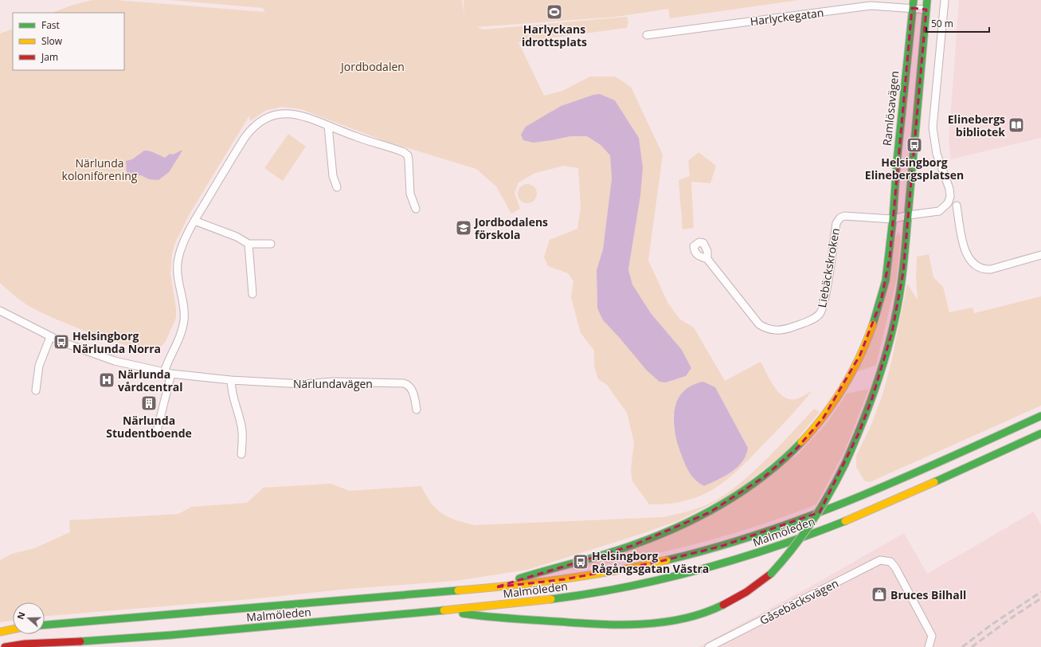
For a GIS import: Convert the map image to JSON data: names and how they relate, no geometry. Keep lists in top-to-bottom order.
{
  "streets": {
    "main road": ["Ramlösavägen", "Malmöleden"],
    "street": [
      "Harlyckegatan",
      "Liebäckskroken",
      "Närlundavägen",
      "Gåsebäcksvägen"
    ]
  },
  "crossings": [
    ["Harlyckegatan", "Ramlösavägen"],
    ["Ramlösavägen", "Liebäckskroken"],
    ["Ramlösavägen", "Malmöleden"]
  ],
  "parks": ["Jordbodalen", "Närlunda koloniförening"],
  "places": {
    "sports": ["Harlyckans idrottsplats"],
    "library": ["Elinebergs bibliotek"],
    "bus stop": ["Helsingborg Elinebergsplatsen", "Helsingborg Närlunda Norra", "Helsingborg Rågångsgatan Västra"],
    "school or university": ["Jordbodalens förskola"],
    "hospital": ["Närlunda vårdcentral"],
    "building": ["Närlunda Studentboende"],
    "shop": ["Bruces Bilhall"]
  },
  "legend": ["Fast", "Slow", "Jam"],
  "scale_bar": "50 m",
  "north": "left"
}
